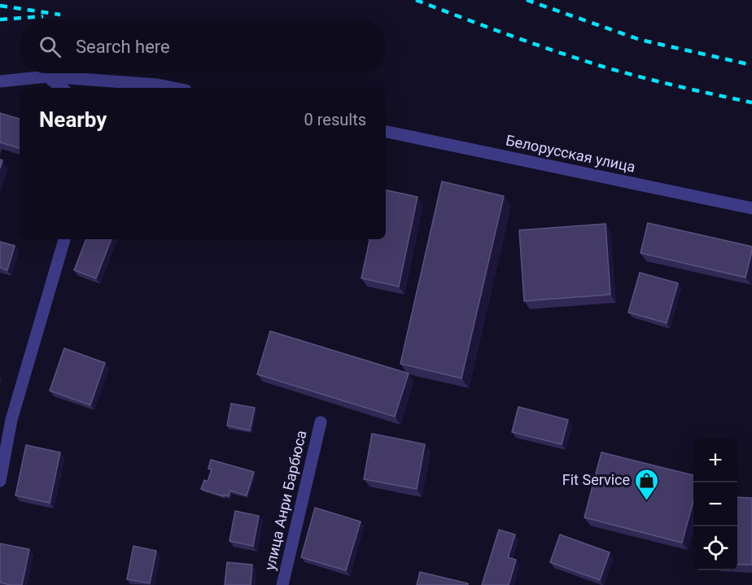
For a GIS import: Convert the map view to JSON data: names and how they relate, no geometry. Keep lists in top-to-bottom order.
{
  "streets": {
    "street": ["Белорусская улица", "улица Анри Барбюса"]
  },
  "places": {
    "shop": ["Fit Service"]
  },
  "page": {
    "search": "Search here",
    "heading": ["Nearby", "0 results"],
    "map_buttons": ["+", "−"]
  }
}
